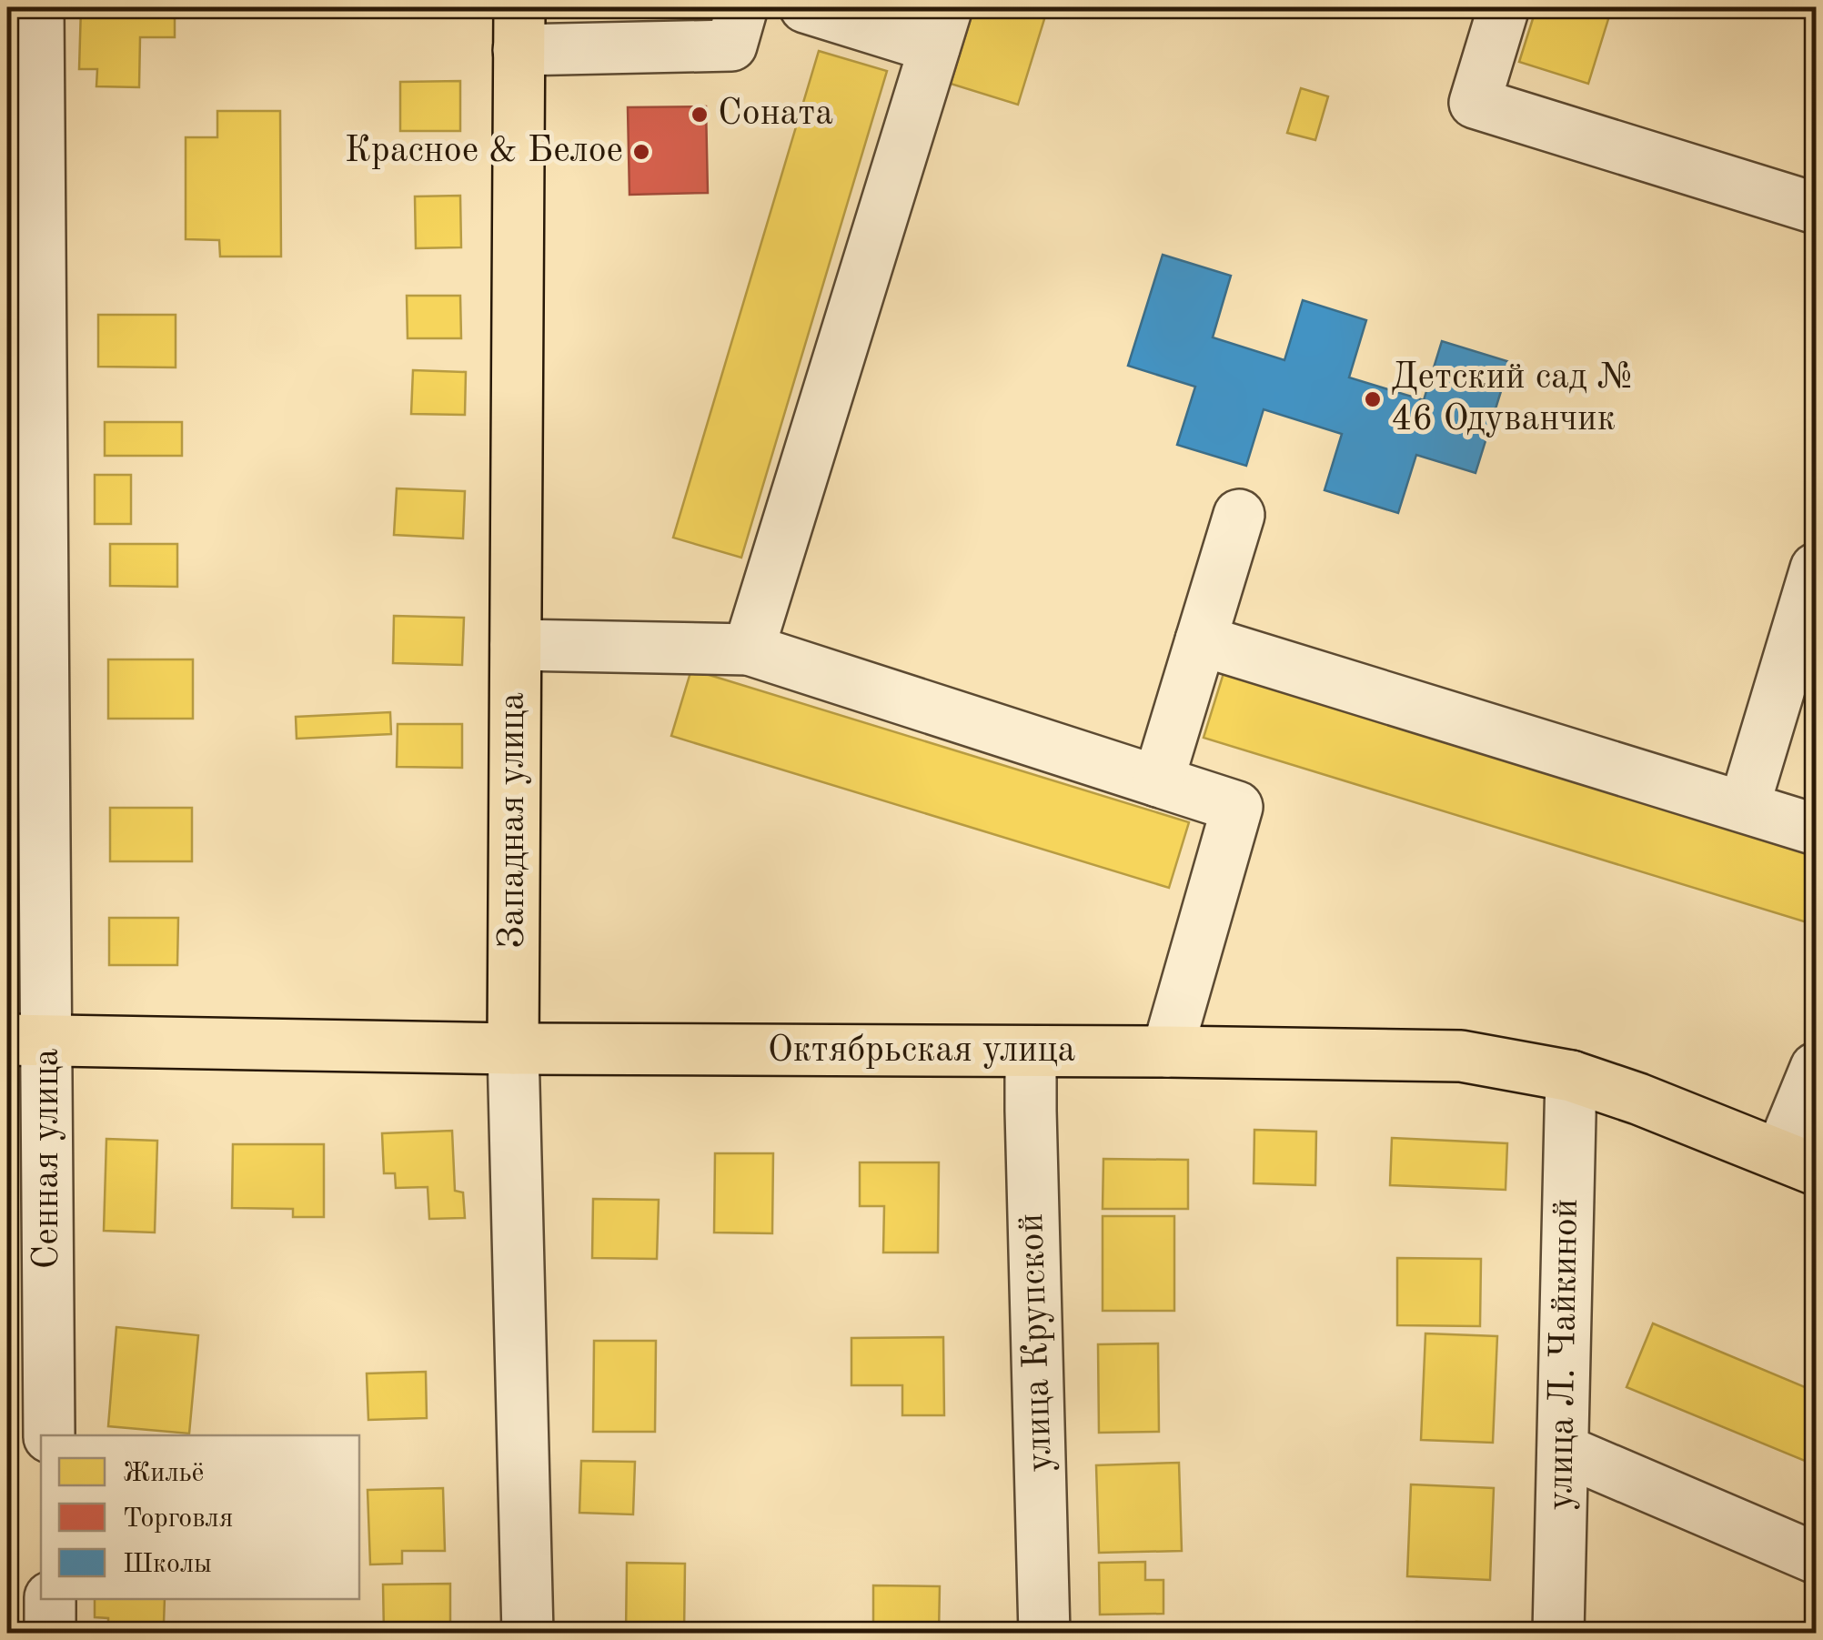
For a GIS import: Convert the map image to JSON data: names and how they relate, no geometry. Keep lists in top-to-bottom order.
{
  "streets": {
    "main road": ["Западная улица", "Октябрьская улица"],
    "street": ["Сенная улица", "улица Крупской", "улица Л. Чайкиной"]
  },
  "crossings": [
    ["Западная улица", "Октябрьская улица"],
    ["Октябрьская улица", "Сенная улица"],
    ["Октябрьская улица", "улица Крупской"],
    ["Октябрьская улица", "улица Л. Чайкиной"]
  ],
  "places": ["Соната", "Красное & Белое", "Детский сад № 46 Одуванчик"],
  "legend": ["Жильё", "Торговля", "Школы"]
}
